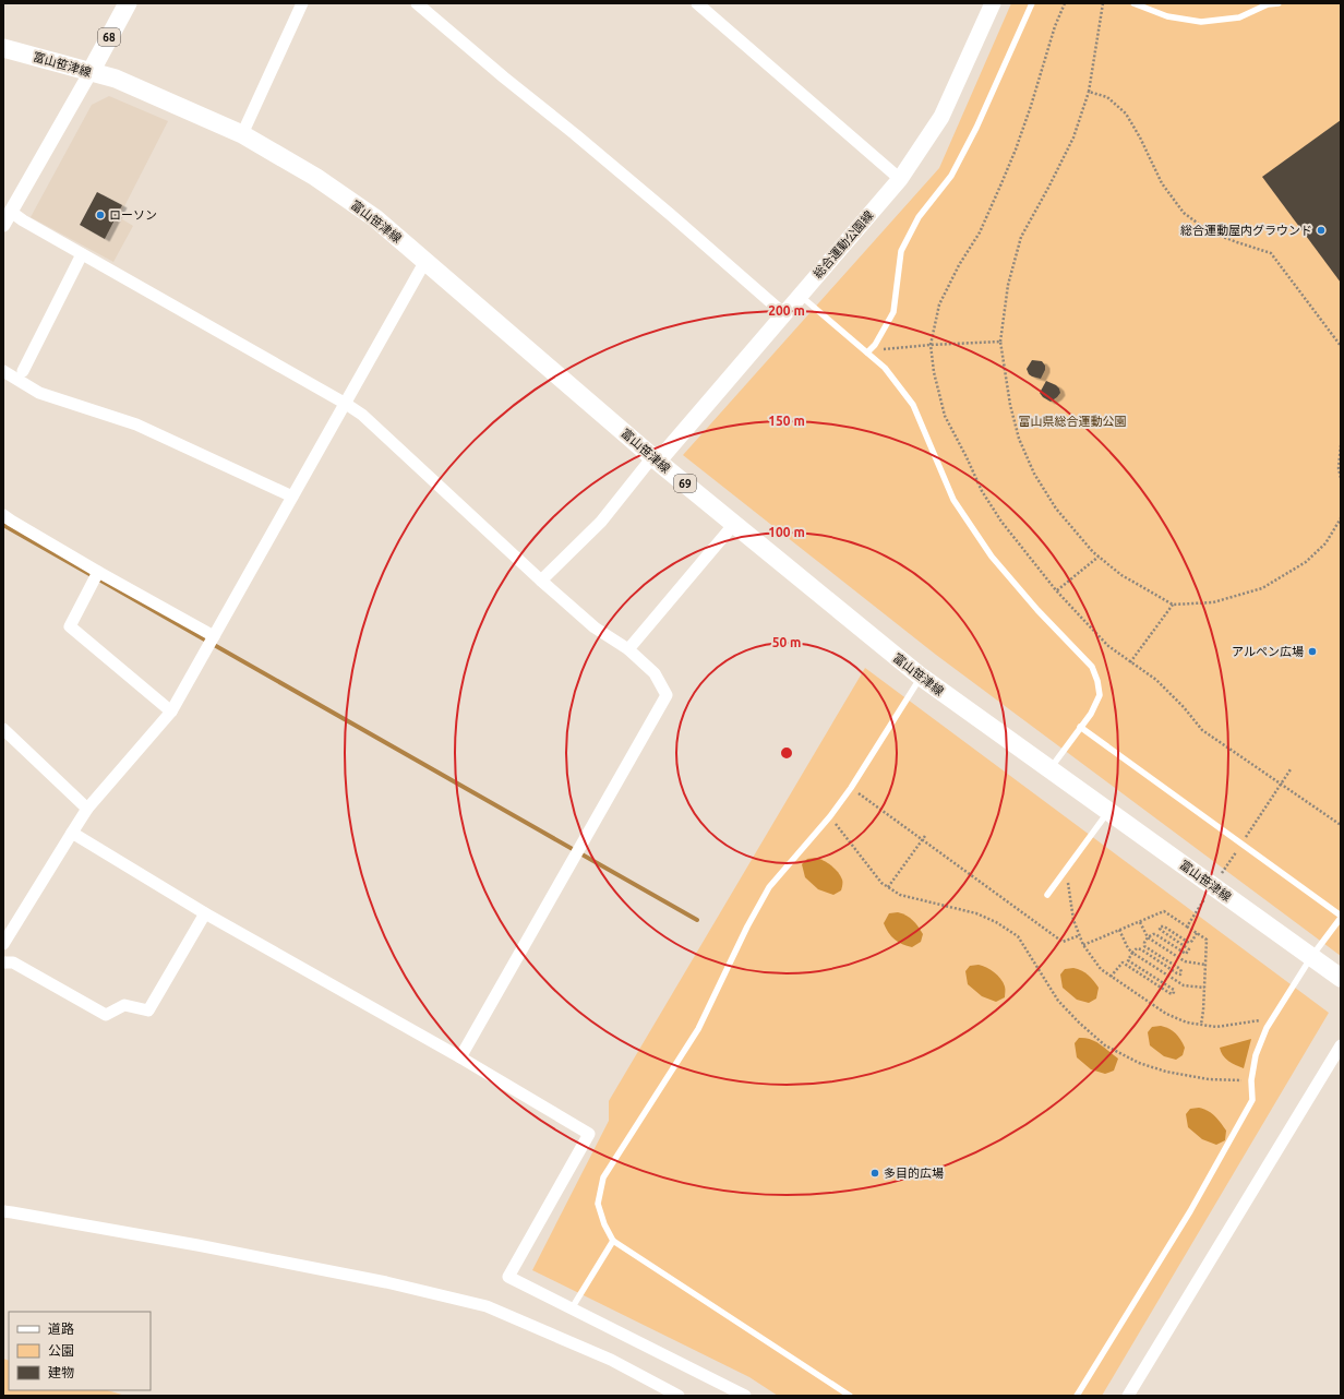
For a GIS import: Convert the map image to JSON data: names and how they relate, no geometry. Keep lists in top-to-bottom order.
{
  "streets": {
    "main road": [
      "68",
      "富山笹津線",
      "総合運動公園線",
      "69"
    ]
  },
  "crossings": [
    ["68", "富山笹津線"],
    ["富山笹津線", "総合運動公園線"]
  ],
  "parks": ["富山県総合運動公園"],
  "places": [
    "ローソン",
    "総合運動屋内グラウンド",
    "アルペン広場",
    "多目的広場"
  ],
  "legend": ["道路", "公園", "建物"],
  "rings": [
    "200 m",
    "150 m",
    "100 m",
    "50 m"
  ]
}
